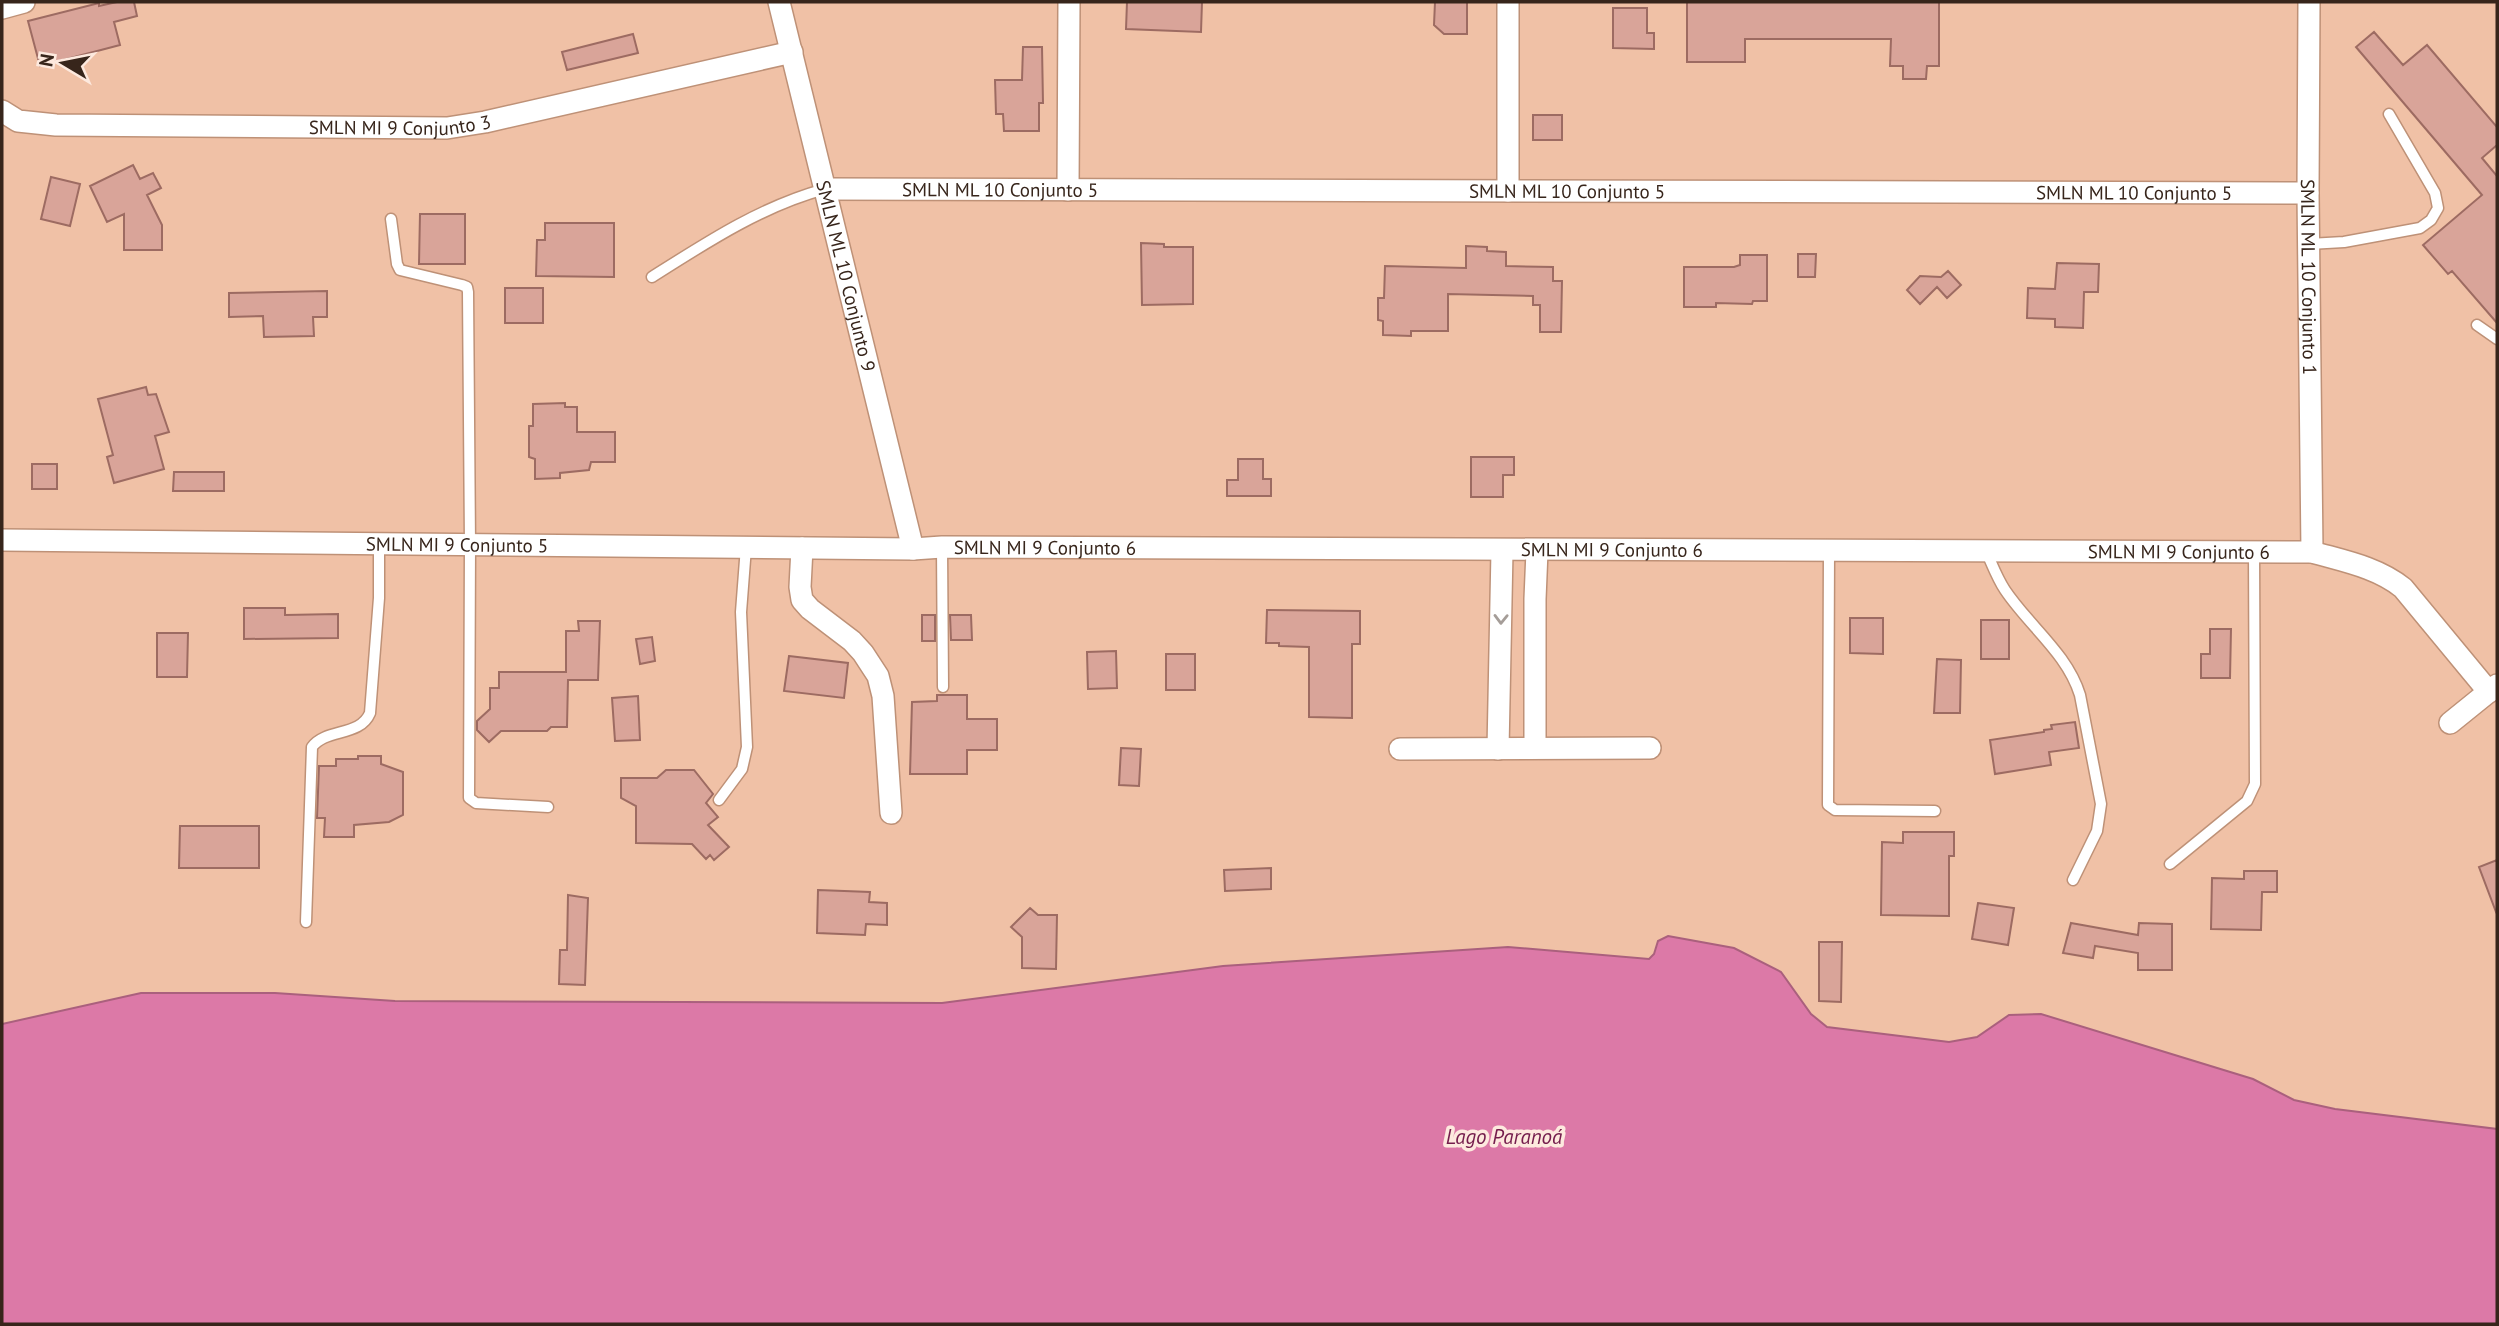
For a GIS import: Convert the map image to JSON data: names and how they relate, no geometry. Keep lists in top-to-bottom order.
{
  "streets": {
    "street": [
      "SMLN MI 9 Conjunto 3",
      "SMLN ML 10 Conjunto 5",
      "SMLN ML 10 Conjunto 9",
      "SMLN ML 10 Conjunto 1",
      "SMLN MI 9 Conjunto 5",
      "SMLN MI 9 Conjunto 6"
    ]
  },
  "crossings": [
    ["SMLN MI 9 Conjunto 3", "SMLN ML 10 Conjunto 9"],
    ["SMLN ML 10 Conjunto 5", "SMLN ML 10 Conjunto 9"],
    ["SMLN ML 10 Conjunto 5", "SMLN ML 10 Conjunto 1"],
    ["SMLN ML 10 Conjunto 9", "SMLN MI 9 Conjunto 5"],
    ["SMLN ML 10 Conjunto 9", "SMLN MI 9 Conjunto 6"],
    ["SMLN ML 10 Conjunto 1", "SMLN MI 9 Conjunto 6"],
    ["SMLN MI 9 Conjunto 5", "SMLN MI 9 Conjunto 6"]
  ],
  "water": ["Lago Paranoá"],
  "north": "left"
}
